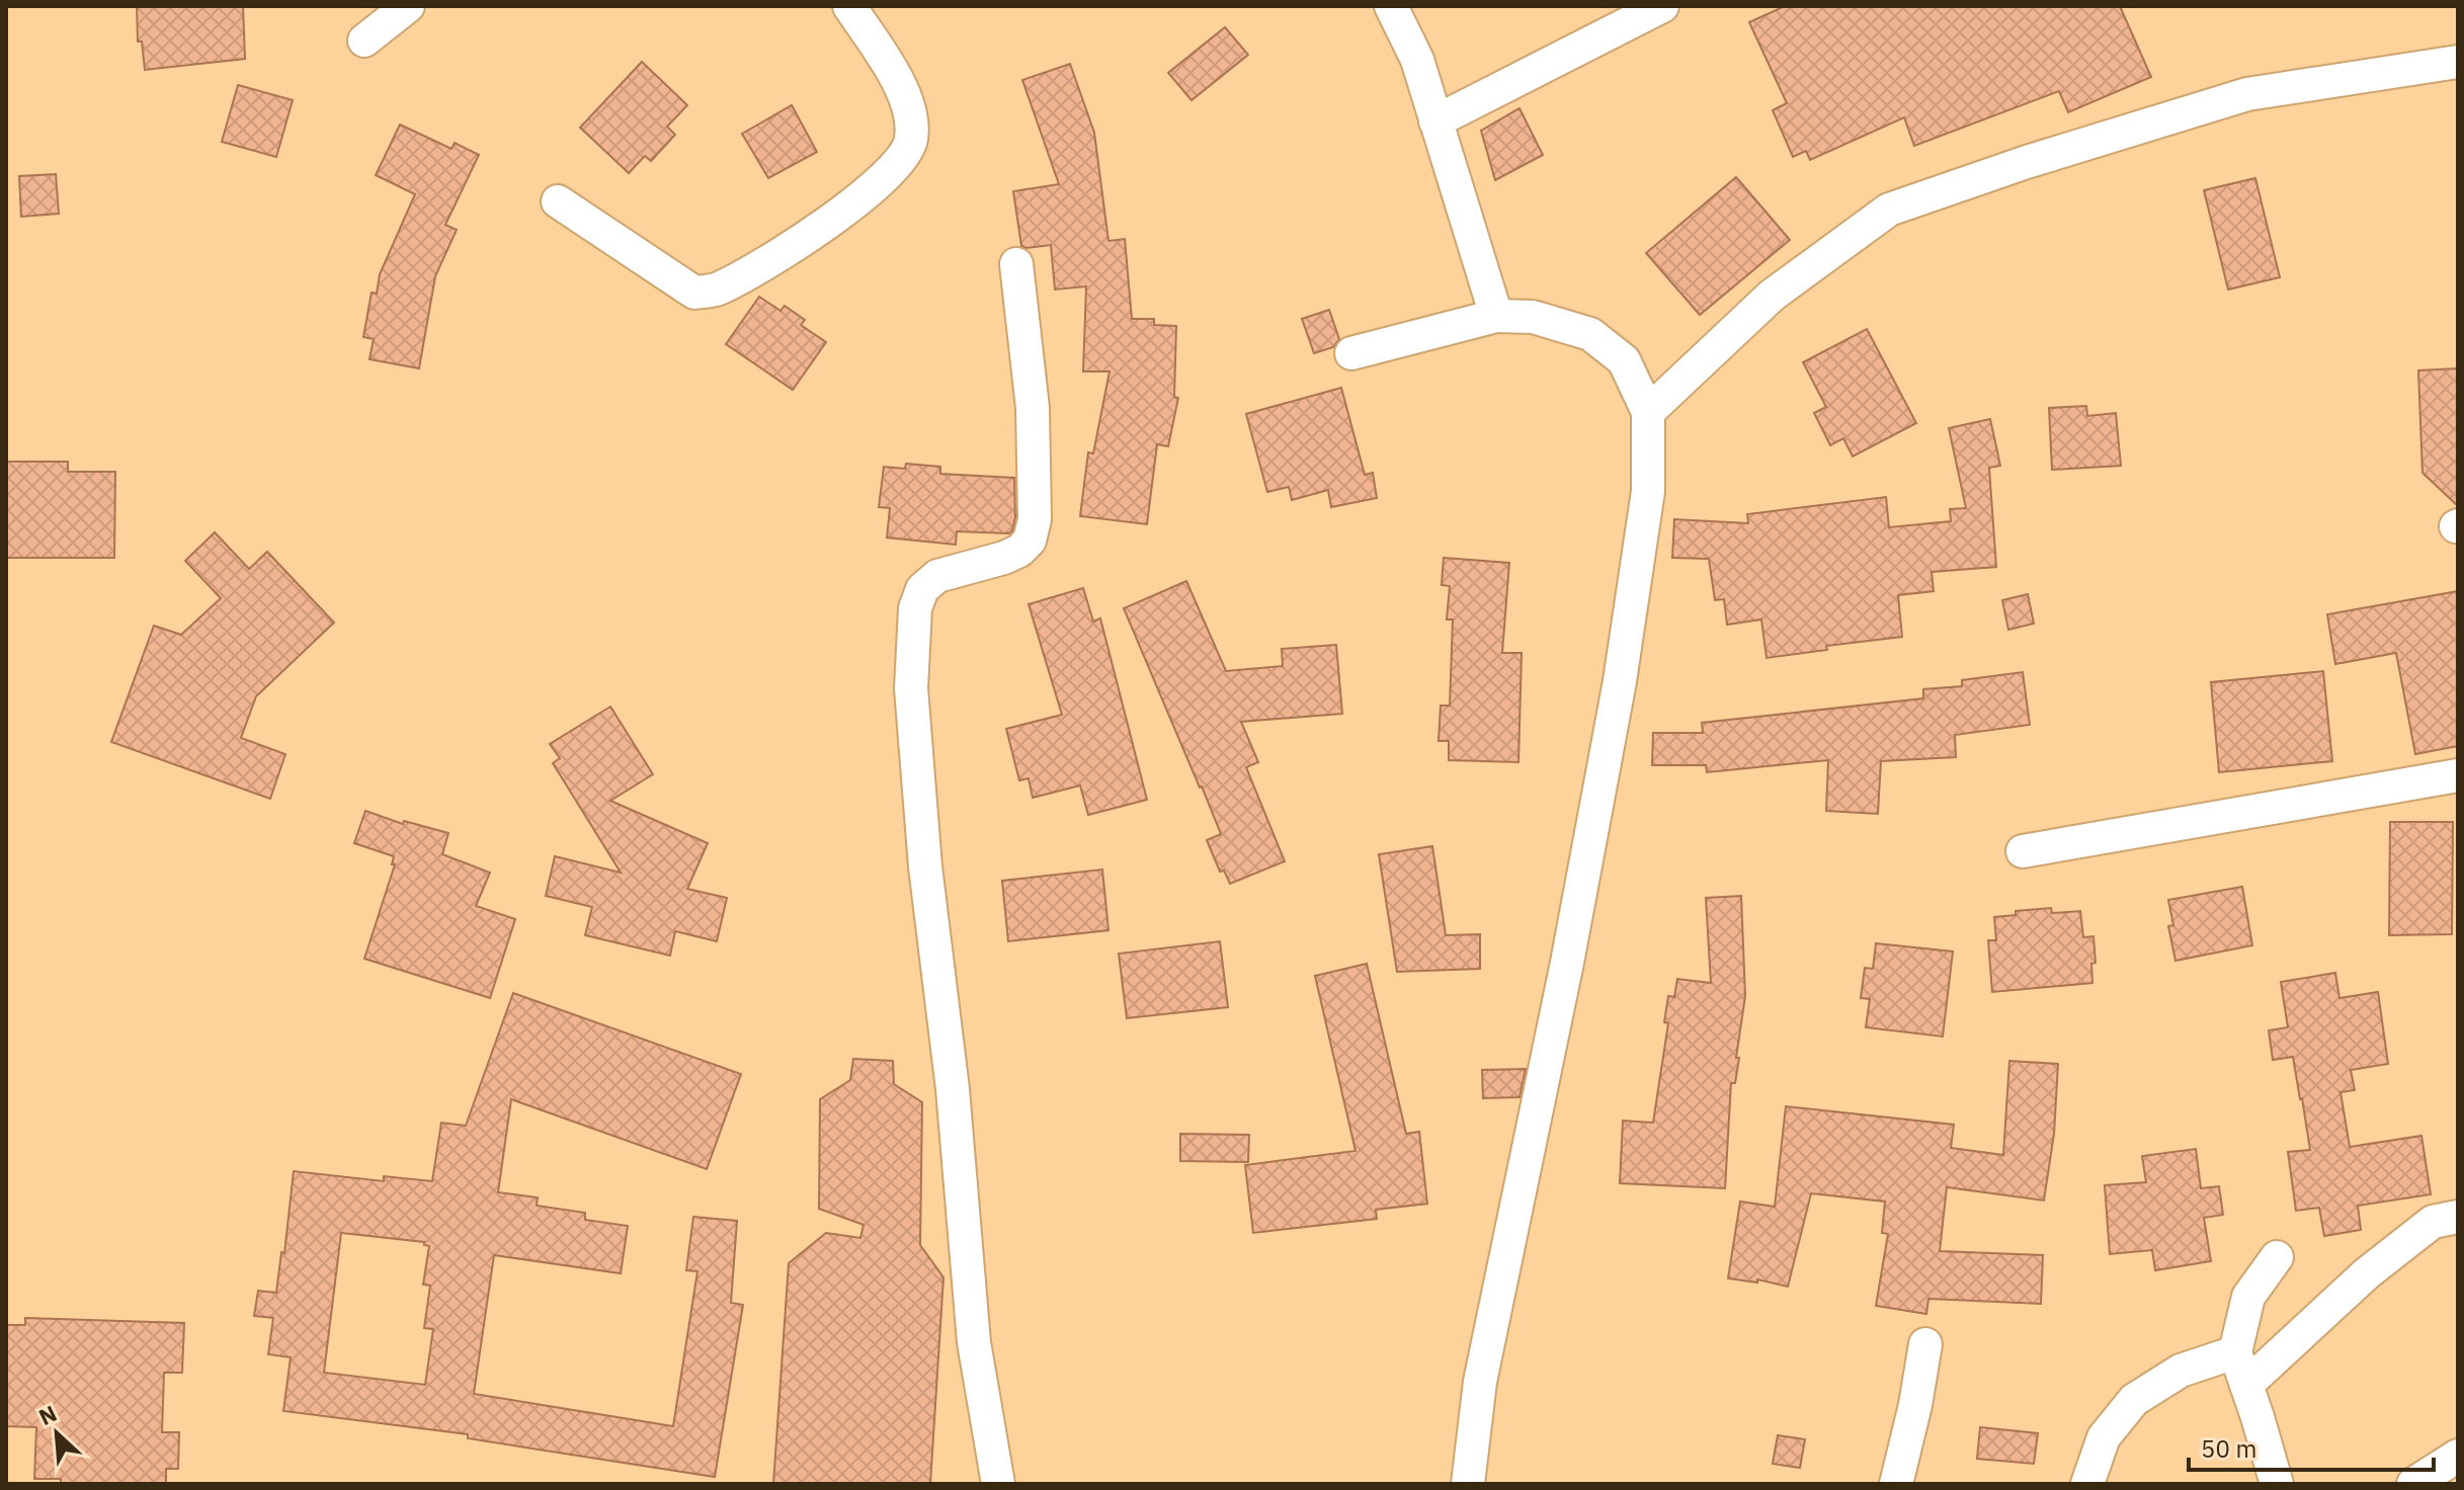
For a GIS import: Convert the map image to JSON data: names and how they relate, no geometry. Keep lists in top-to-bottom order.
{
  "scale_bar": "50 m",
  "north": "top left"
}
